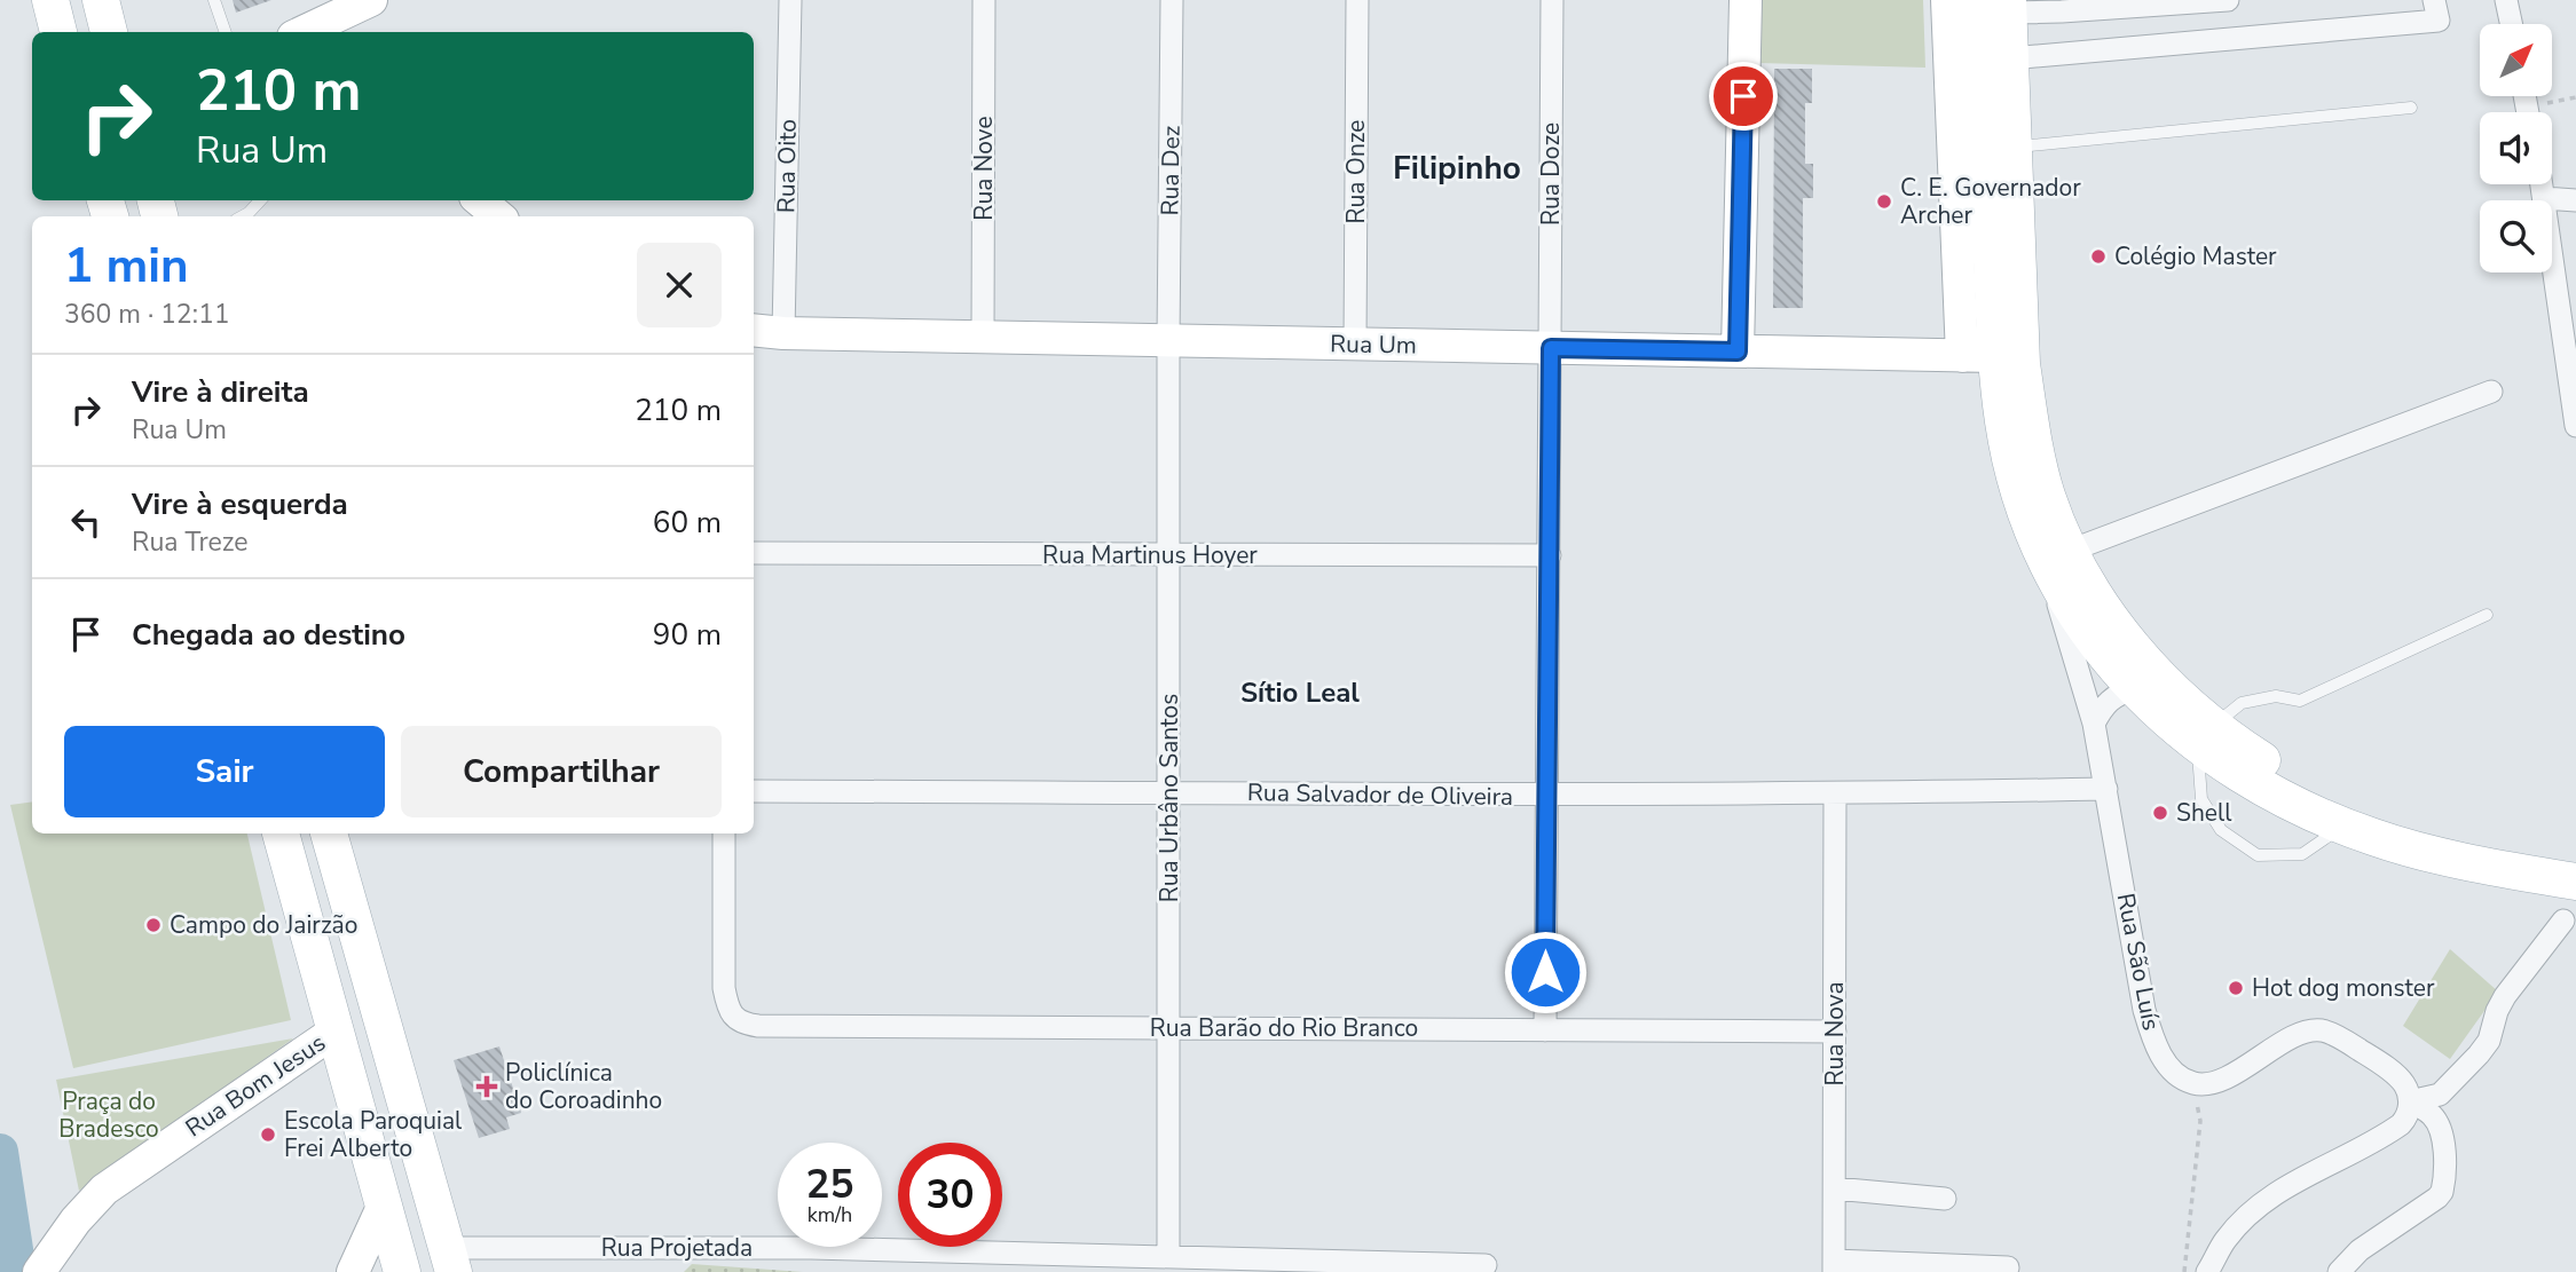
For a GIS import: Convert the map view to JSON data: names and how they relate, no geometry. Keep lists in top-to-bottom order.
{
  "streets": {
    "main road": ["Rua Um", "Rua Bom Jesus"],
    "street": [
      "Rua Oito",
      "Rua Nove",
      "Rua Dez",
      "Rua Onze",
      "Rua Doze",
      "Rua Martinus Hoyer",
      "Rua Salvador de Oliveira",
      "Rua Urbâno Santos",
      "Rua São Luís",
      "Rua Barão do Rio Branco",
      "Rua Nova",
      "Rua Projetada"
    ]
  },
  "crossings": [
    ["Rua Oito", "Rua Um"],
    ["Rua Nove", "Rua Um"],
    ["Rua Dez", "Rua Um"],
    ["Rua Dez", "Rua Urbâno Santos"],
    ["Rua Onze", "Rua Um"],
    ["Rua Doze", "Rua Um"],
    ["Rua Doze", "Rua Martinus Hoyer"],
    ["Rua Doze", "Rua Salvador de Oliveira"],
    ["Rua Doze", "Rua Barão do Rio Branco"],
    ["Rua Um", "Rua Urbâno Santos"],
    ["Rua Martinus Hoyer", "Rua Urbâno Santos"],
    ["Rua Salvador de Oliveira", "Rua Urbâno Santos"],
    ["Rua Salvador de Oliveira", "Rua São Luís"],
    ["Rua Salvador de Oliveira", "Rua Nova"],
    ["Rua Urbâno Santos", "Rua Barão do Rio Branco"],
    ["Rua Urbâno Santos", "Rua Projetada"],
    ["Rua Barão do Rio Branco", "Rua Nova"]
  ],
  "districts": ["Filipinho", "Sítio Leal"],
  "parks": ["Praça do Bradesco"],
  "places": {
    "other": [
      "C. E. Governador Archer",
      "Colégio Master",
      "Shell",
      "Campo do Jairzão",
      "Hot dog monster",
      "Escola Paroquial Frei Alberto"
    ],
    "health": ["Policlínica do Coroadinho"]
  },
  "north": "top right",
  "page": {
    "turn": ["210 m", "Rua Um"],
    "heading": ["1 min", "360 m · 12:11"],
    "list": [
      {
        "name": "Vire à direita",
        "note": "Rua Um",
        "value": "210 m"
      },
      {
        "name": "Vire à esquerda",
        "note": "Rua Treze",
        "value": "60 m"
      },
      {
        "name": "Chegada ao destino",
        "value": "90 m"
      }
    ],
    "buttons": ["Sair", "Compartilhar"],
    "speed": "25 km/h",
    "limit": "30"
  }
}
